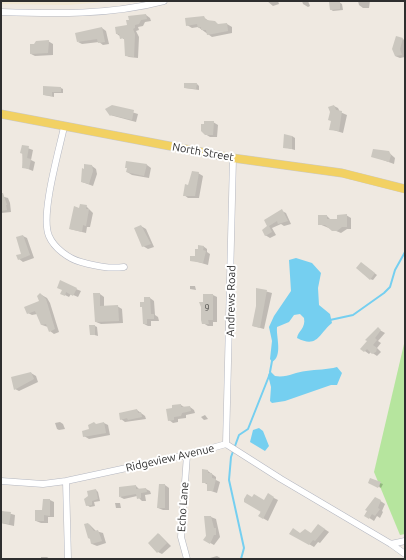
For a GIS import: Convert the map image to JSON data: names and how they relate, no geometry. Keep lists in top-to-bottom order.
{
  "streets": {
    "main road": ["North Street"],
    "street": ["Andrews Road", "Ridgeview Avenue", "Echo Lane"]
  },
  "crossings": [
    ["North Street", "Andrews Road"],
    ["Andrews Road", "Ridgeview Avenue"],
    ["Ridgeview Avenue", "Echo Lane"]
  ],
  "house_numbers": ["9"]
}
